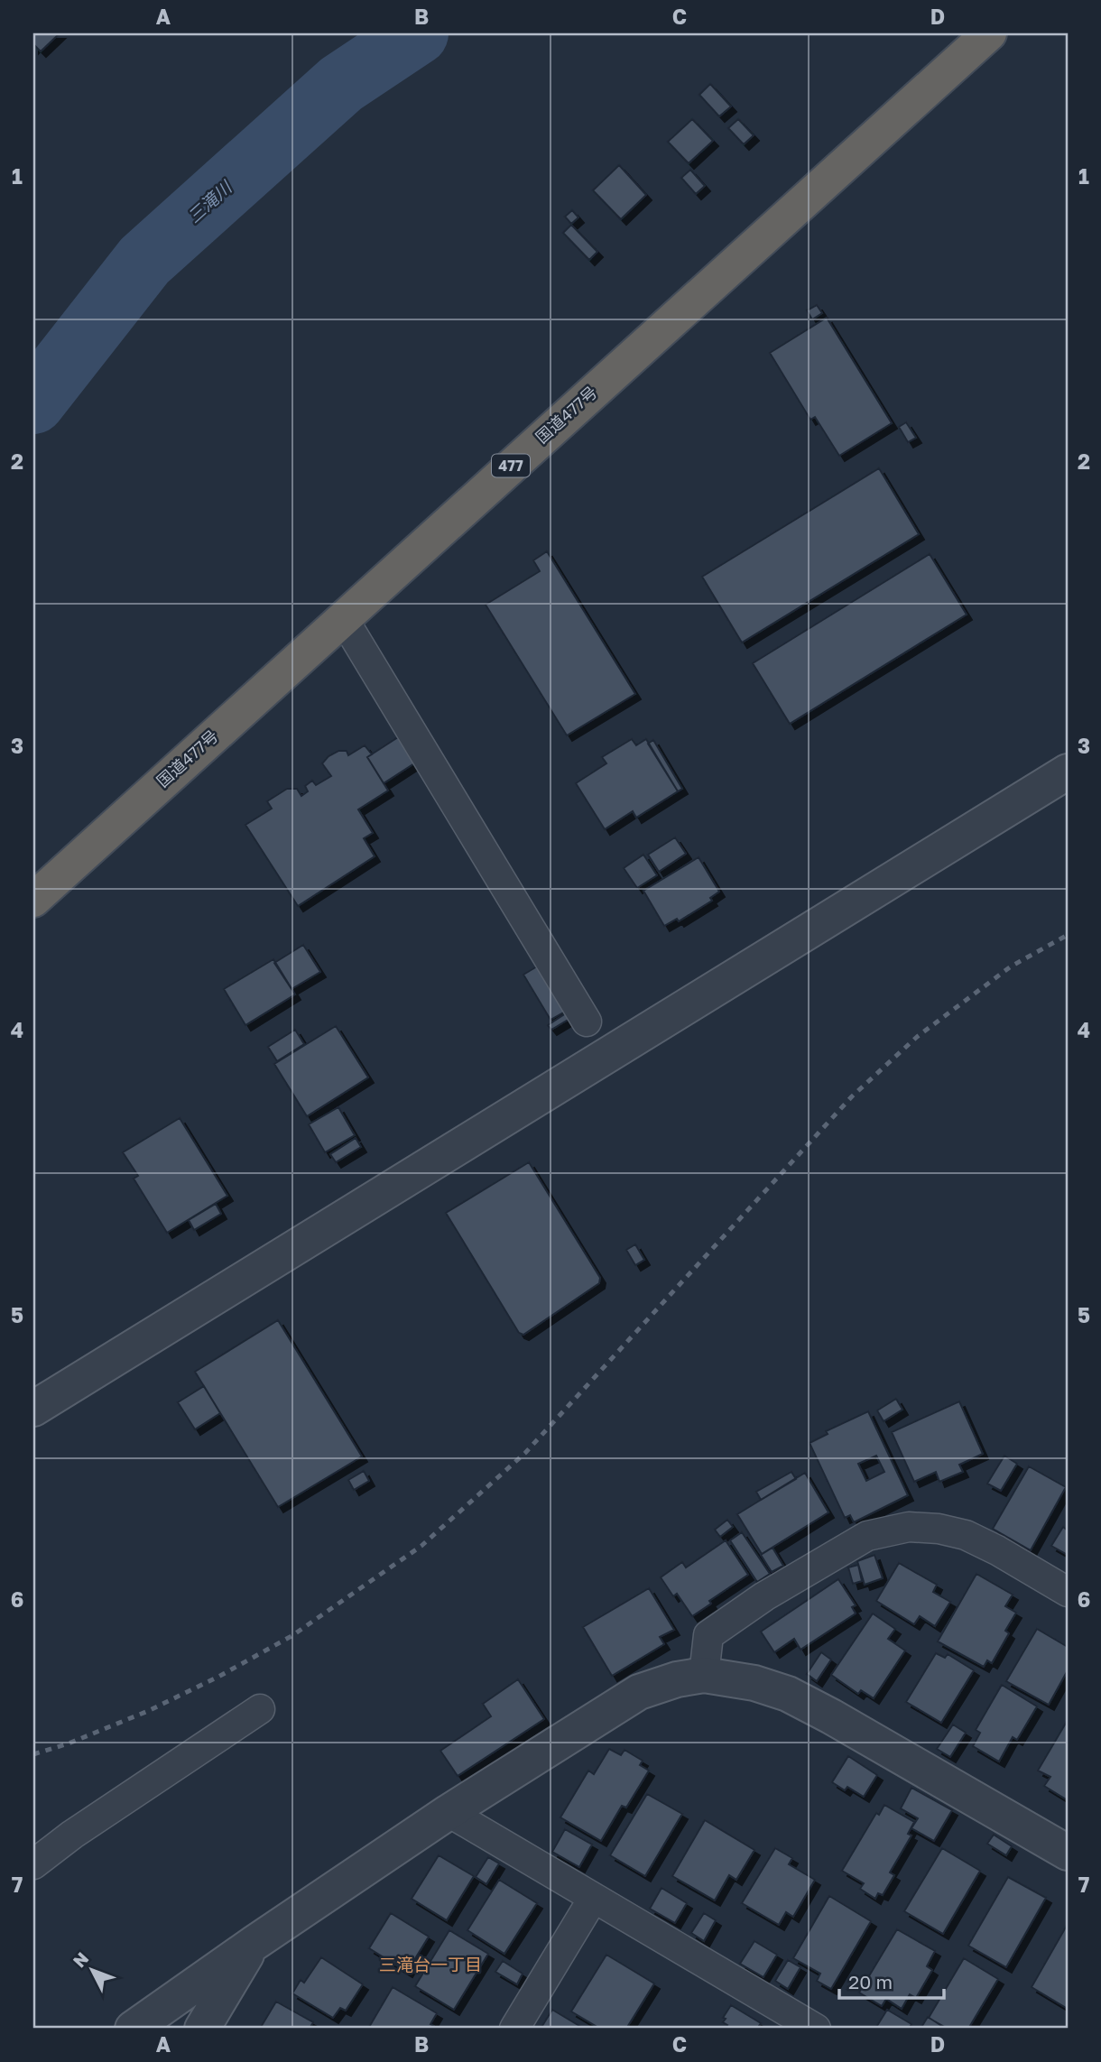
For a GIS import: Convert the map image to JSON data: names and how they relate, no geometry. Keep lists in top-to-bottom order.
{
  "streets": {
    "highway": ["国道477号", "477"]
  },
  "districts": ["三滝台一丁目"],
  "water": ["三滝川"],
  "scale_bar": "20 m",
  "north": "top left",
  "grid": {
    "columns": [
      "A",
      "B",
      "C",
      "D"
    ],
    "rows": [
      "1",
      "2",
      "3",
      "4",
      "5",
      "6",
      "7"
    ]
  }
}
